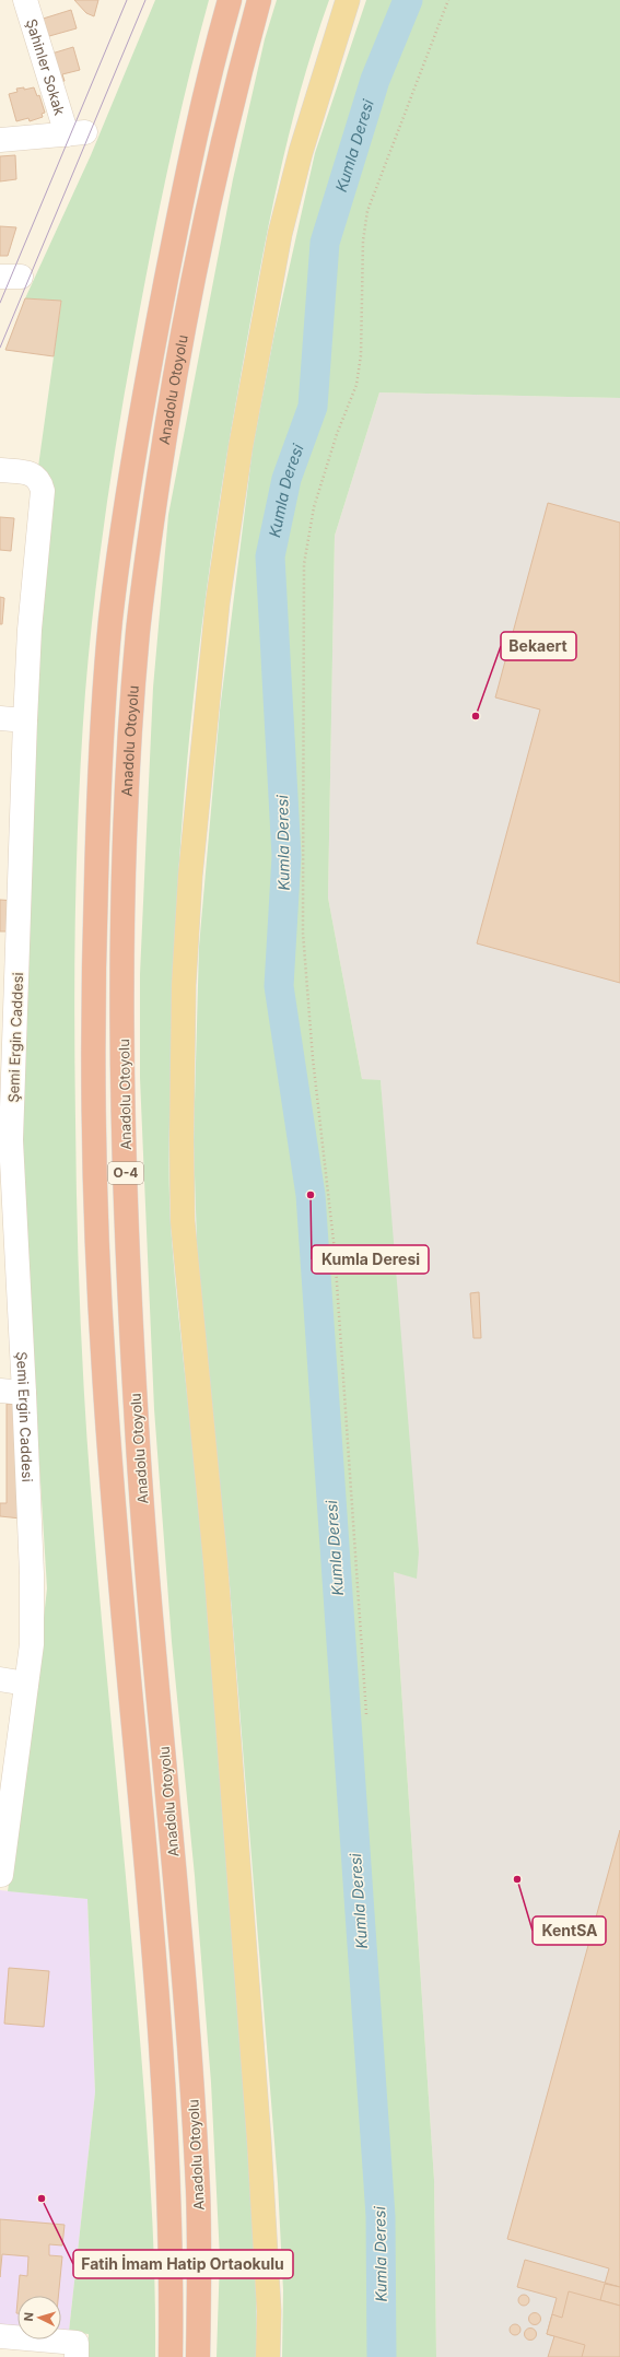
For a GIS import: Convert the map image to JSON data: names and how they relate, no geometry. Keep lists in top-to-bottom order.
{
  "streets": {
    "highway": ["Anadolu Otoyolu", "O-4"],
    "street": ["Şahinler Sokak", "Şemi Ergin Caddesi"]
  },
  "water": ["Kumla Deresi"],
  "places": [
    "Bekaert",
    "Kumla Deresi",
    "KentSA",
    "Fatih İmam Hatip Ortaokulu"
  ],
  "north": "left"
}
